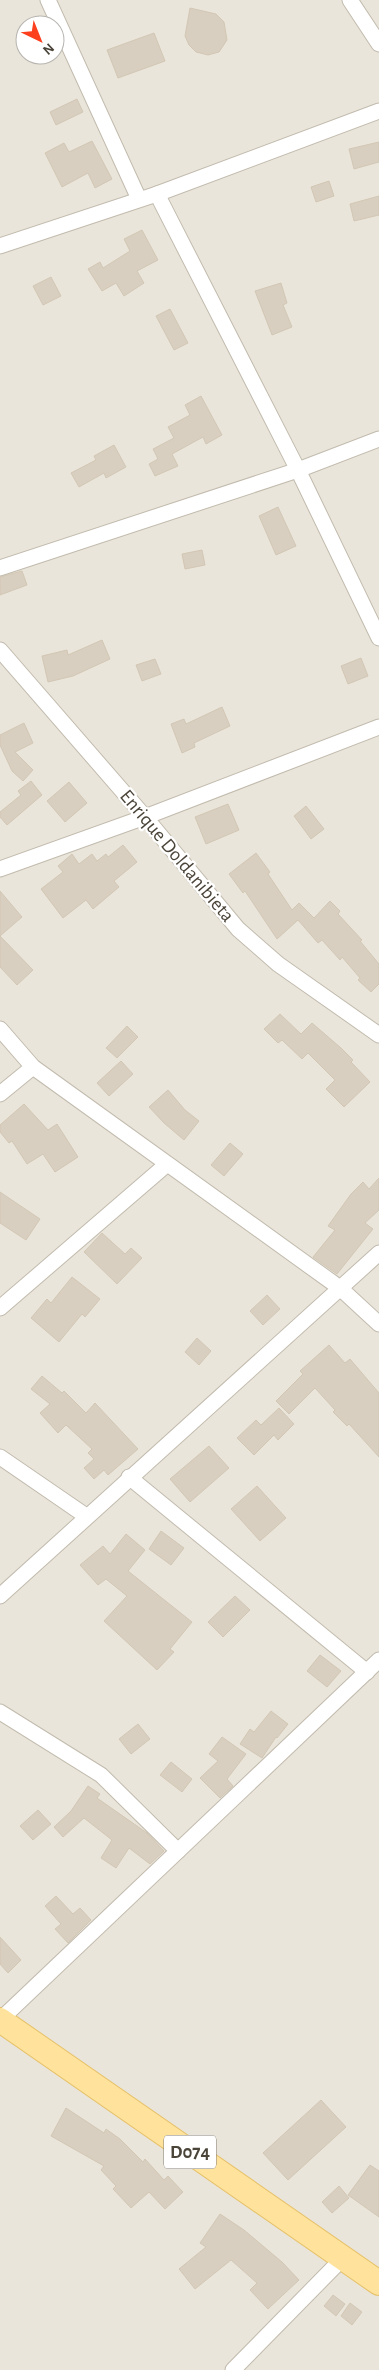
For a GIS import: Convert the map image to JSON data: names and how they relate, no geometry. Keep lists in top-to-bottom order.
{
  "streets": {
    "main road": ["D074"],
    "street": ["Enrique Doldanibieta"]
  },
  "north": "bottom right"
}
